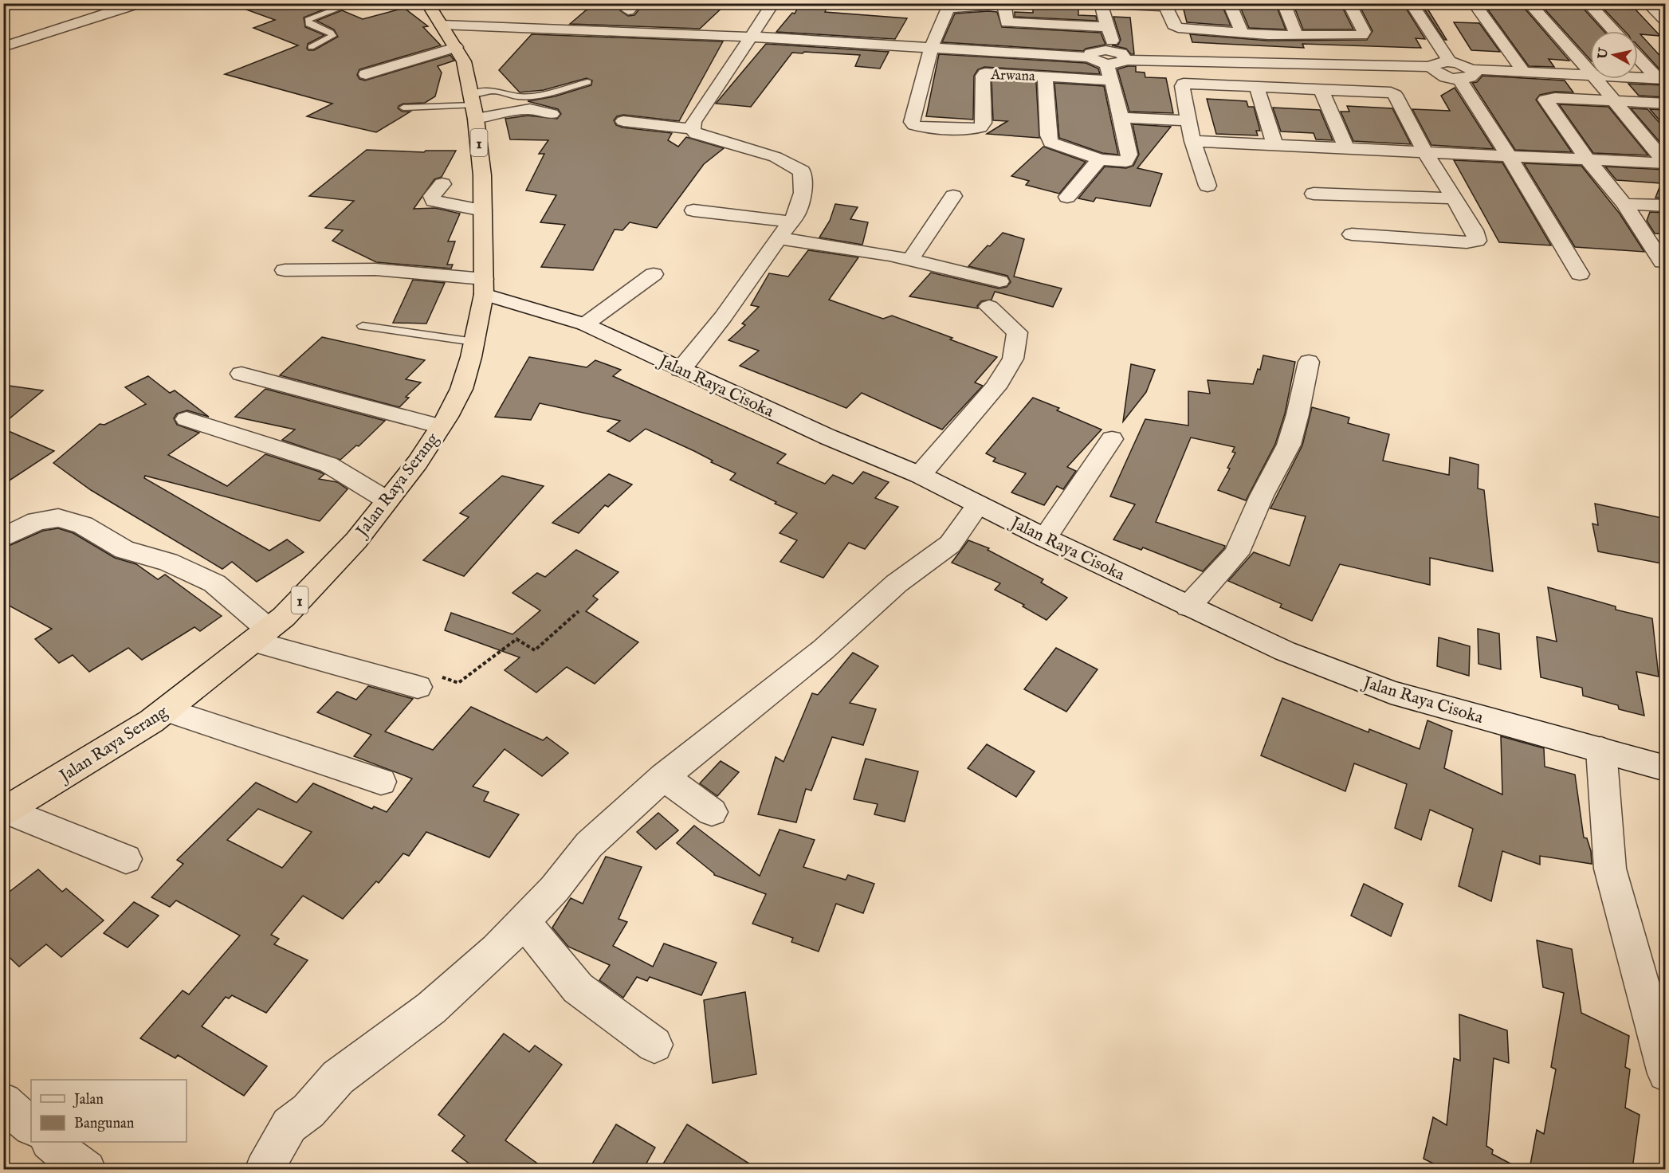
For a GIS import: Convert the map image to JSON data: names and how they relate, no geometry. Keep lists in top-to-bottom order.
{
  "streets": {
    "highway": ["1", "Jalan Raya Serang"],
    "street": ["Arwana", "Jalan Raya Cisoka"]
  },
  "crossings": [
    ["Jalan Raya Cisoka", "Jalan Raya Serang"]
  ],
  "legend": ["Jalan", "Bangunan"],
  "north": "left"
}
